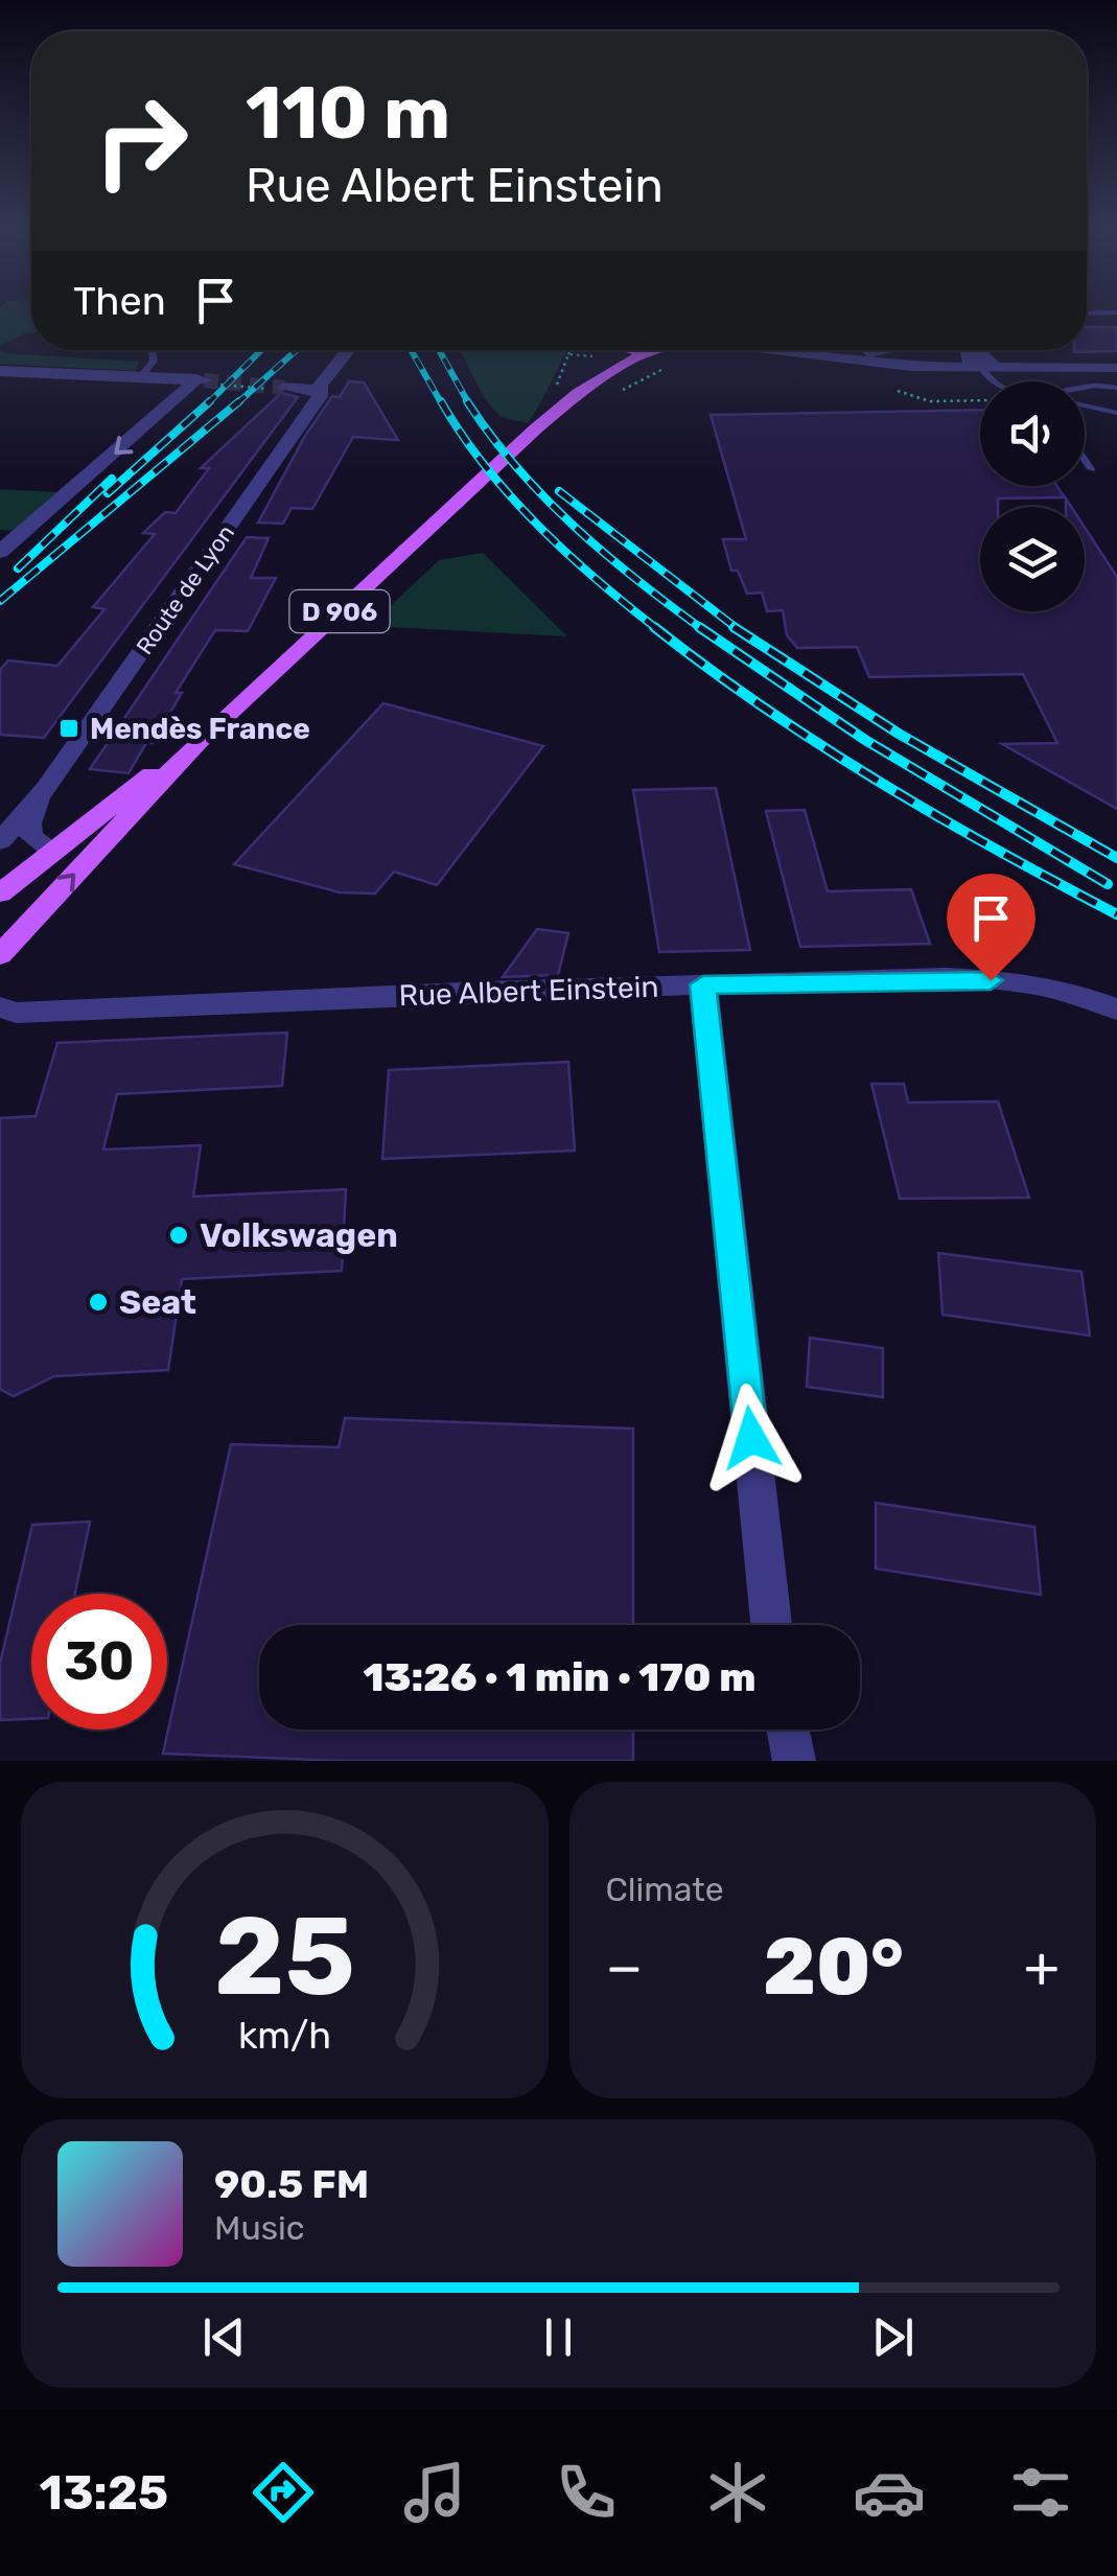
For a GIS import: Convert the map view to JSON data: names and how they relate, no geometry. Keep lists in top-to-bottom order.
{
  "streets": {
    "main road": ["D 906"],
    "street": ["Route de Lyon", "Rue Albert Einstein"]
  },
  "crossings": [
    ["Route de Lyon", "D 906"]
  ],
  "places": {
    "transit": ["Mendès France"],
    "other": ["Volkswagen", "Seat"]
  },
  "page": {
    "turn": ["110 m", "Rue Albert Einstein"],
    "then": "Then",
    "limit": "30",
    "trip": "13:26 · 1 min · 170 m",
    "tile": "Climate",
    "heat": ["−", "20°", "+"],
    "song": ["90.5 FM", "Music"],
    "tabs": "13:25",
    "gauge": ["25", "km/h"]
  }
}
